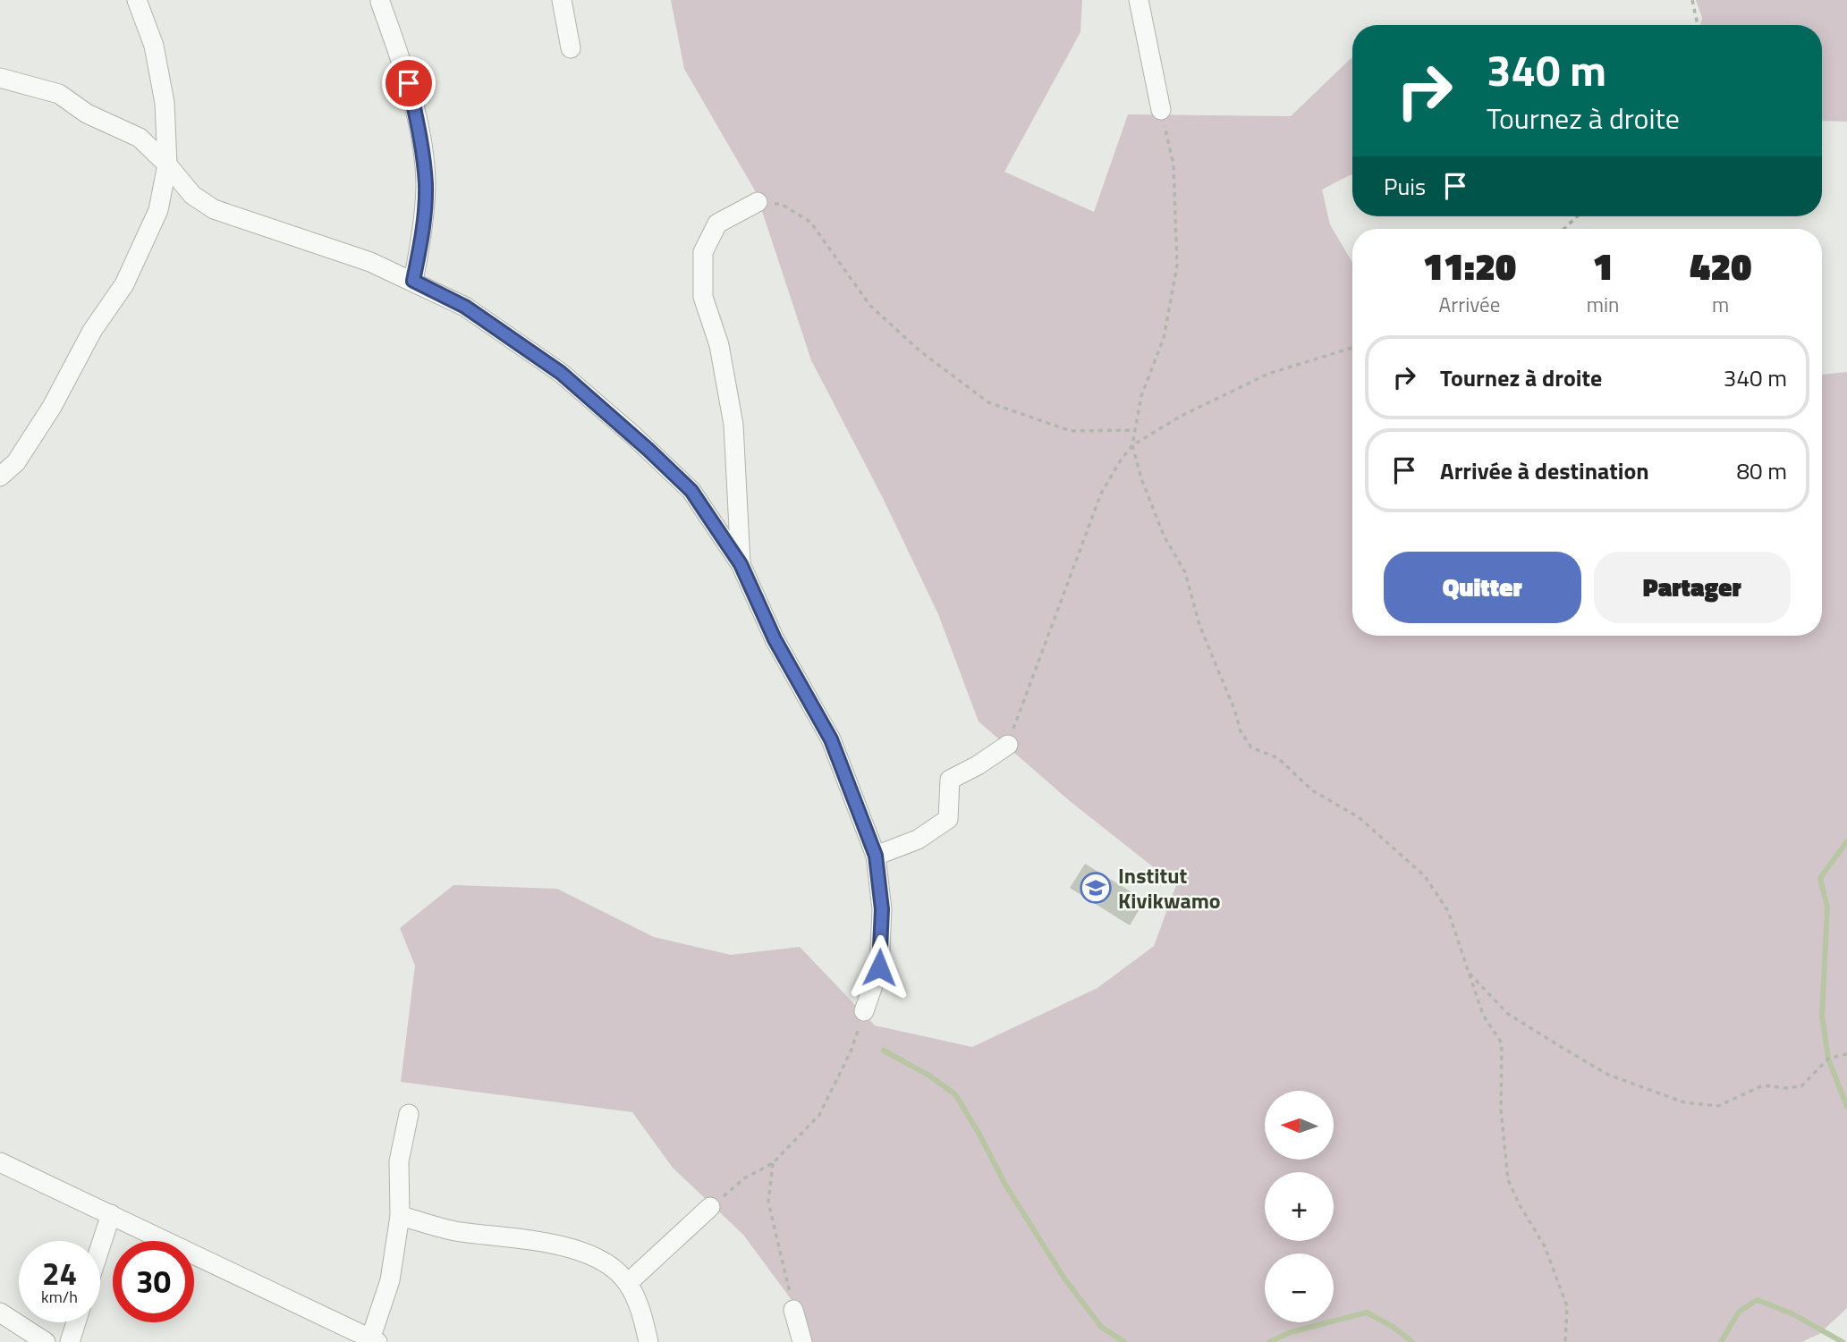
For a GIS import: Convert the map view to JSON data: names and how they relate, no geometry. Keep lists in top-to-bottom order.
{
  "places": {
    "school or university": ["Institut Kivikwamo"]
  },
  "north": "left",
  "page": {
    "turn": ["340 m", "Tournez à droite"],
    "then": "Puis",
    "eta": [
      "11:20",
      "Arrivée",
      "1",
      "min",
      "420",
      "m"
    ],
    "list": [
      {
        "name": "Tournez à droite",
        "value": "340 m"
      },
      {
        "name": "Arrivée à destination",
        "value": "80 m"
      }
    ],
    "buttons": ["Quitter", "Partager"],
    "map_buttons": ["+", "−"],
    "speed": "24 km/h",
    "limit": "30"
  }
}
